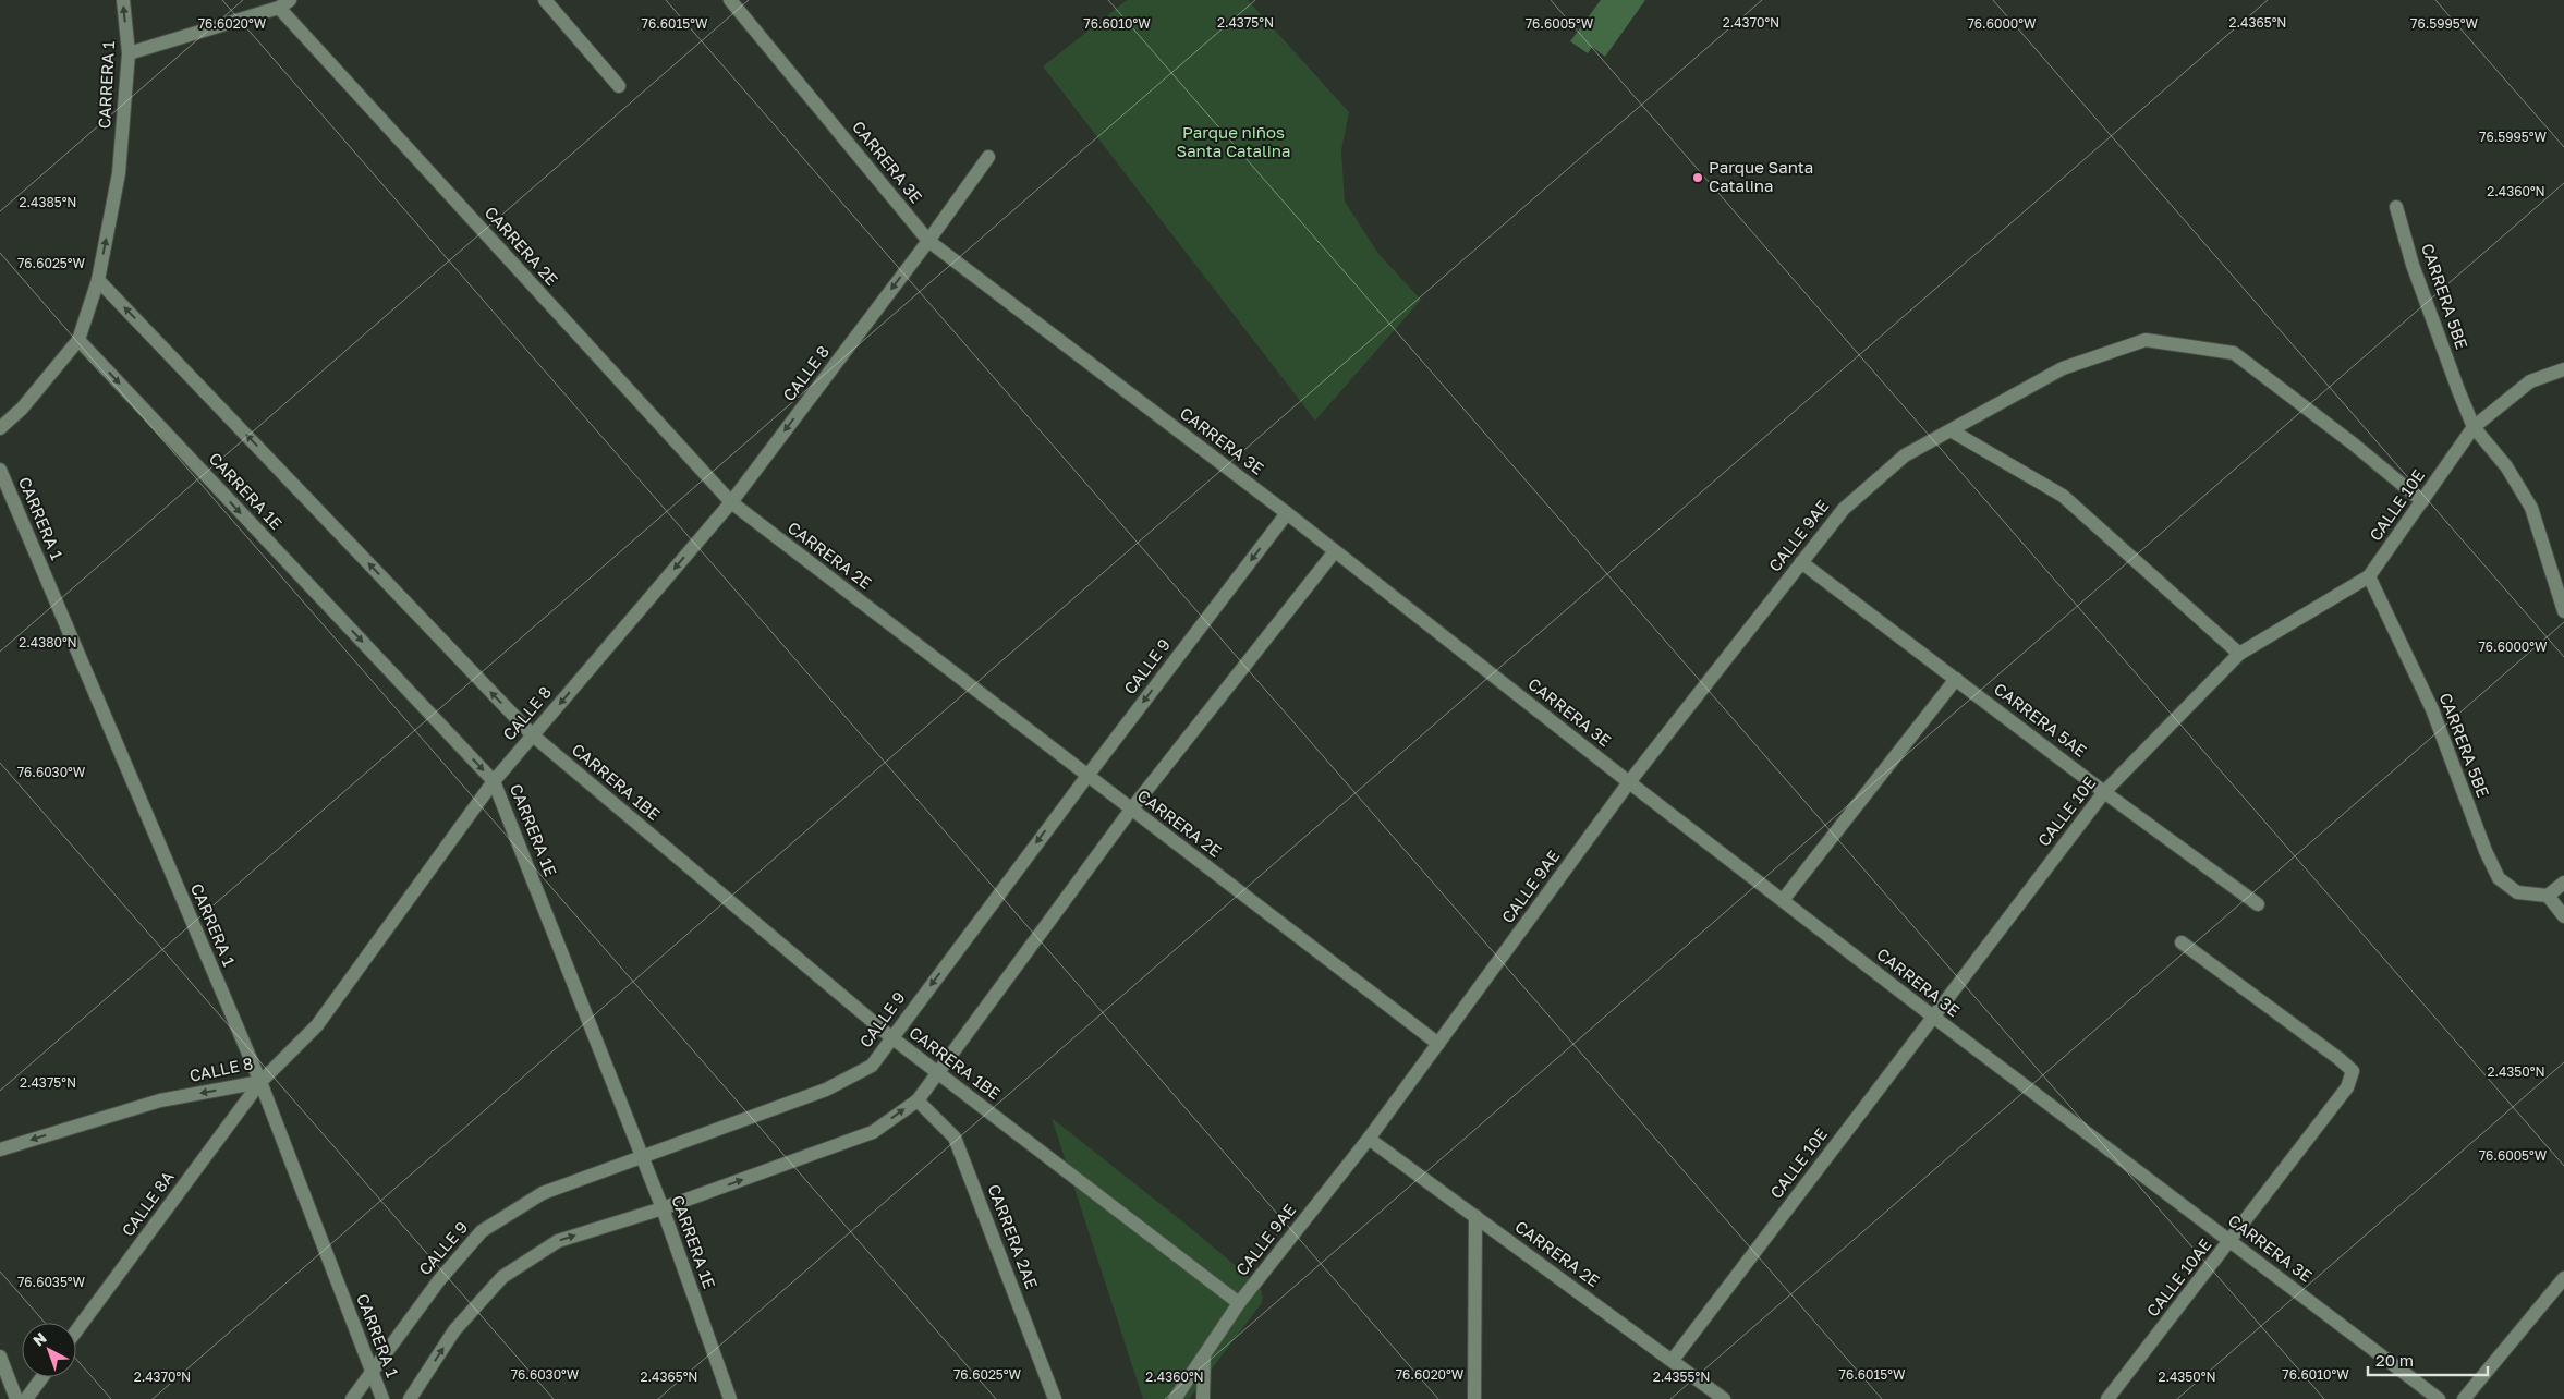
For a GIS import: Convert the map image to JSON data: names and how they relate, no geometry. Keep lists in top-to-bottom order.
{
  "streets": {
    "street": [
      "CARRERA 1",
      "CARRERA 3E",
      "CARRERA 2E",
      "CARRERA 5BE",
      "CALLE 8",
      "CARRERA 1E",
      "CALLE 10E",
      "CALLE 9AE",
      "CALLE 9",
      "CARRERA 5AE",
      "CARRERA 1BE",
      "CALLE 8A",
      "CARRERA 2AE",
      "CALLE 10AE"
    ]
  },
  "crossings": [
    ["CARRERA 1", "CALLE 8"],
    ["CARRERA 1", "CARRERA 1E"],
    ["CARRERA 1", "CALLE 9"],
    ["CARRERA 1", "CALLE 8A"],
    ["CARRERA 3E", "CALLE 8"],
    ["CARRERA 3E", "CALLE 10E"],
    ["CARRERA 3E", "CALLE 9AE"],
    ["CARRERA 3E", "CALLE 9"],
    ["CARRERA 3E", "CALLE 10AE"],
    ["CARRERA 2E", "CALLE 8"],
    ["CARRERA 2E", "CALLE 10E"],
    ["CARRERA 2E", "CALLE 9AE"],
    ["CARRERA 2E", "CALLE 9"],
    ["CARRERA 5BE", "CALLE 10E"],
    ["CALLE 8", "CARRERA 1E"],
    ["CALLE 8", "CARRERA 1BE"],
    ["CALLE 8", "CALLE 8A"],
    ["CARRERA 1E", "CALLE 9"],
    ["CALLE 10E", "CALLE 9AE"],
    ["CALLE 10E", "CARRERA 5AE"],
    ["CALLE 9AE", "CARRERA 5AE"],
    ["CALLE 9AE", "CARRERA 1BE"],
    ["CALLE 9", "CARRERA 1BE"]
  ],
  "one_way": ["CALLE 8"],
  "parks": ["Parque niños Santa Catalina"],
  "places": ["Parque Santa Catalina"],
  "scale_bar": "20 m",
  "north": "top left",
  "coordinates": [
    "2.4375°N",
    "2.4370°N",
    "2.4365°N",
    "76.5995°W",
    "76.6020°W",
    "76.6015°W",
    "76.6010°W",
    "76.6005°W",
    "76.6000°W",
    "2.4360°N",
    "2.4385°N",
    "76.6025°W",
    "2.4380°N",
    "76.6030°W",
    "2.4350°N",
    "76.6035°W",
    "2.4355°N"
  ]
}
